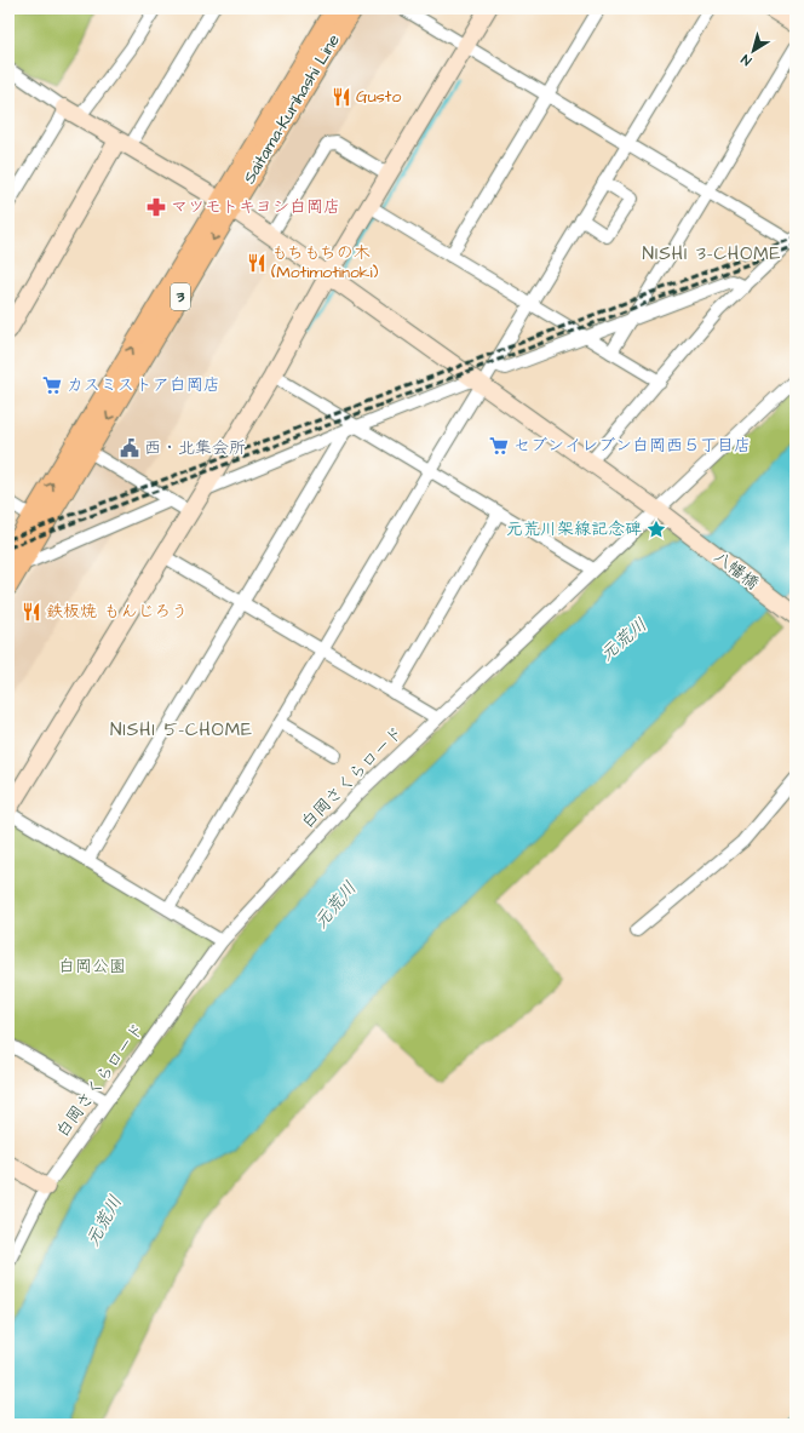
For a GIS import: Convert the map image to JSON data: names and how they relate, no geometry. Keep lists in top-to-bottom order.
{
  "streets": {
    "main road": ["Saitama-Kurihashi Line", "3"],
    "street": ["八幡橋", "白岡さくらロード"]
  },
  "crossings": [
    ["Saitama-Kurihashi Line", "八幡橋"],
    ["八幡橋", "白岡さくらロード"]
  ],
  "districts": ["NISHI 3-CHOME", "NISHI 5-CHOME"],
  "water": ["元荒川"],
  "parks": ["白岡公園"],
  "places": {
    "restaurant": ["Gusto", "もちもちの木 (Motimotinoki)", "鉄板焼 もんじろう"],
    "pharmacy": ["マツモトキヨシ白岡店"],
    "supermarket": ["カスミストア白岡店", "セブンイレブン白岡西５丁目店"],
    "public building": ["西・北集会所"],
    "place": ["元荒川架線記念碑"]
  },
  "north": "bottom left"
}
